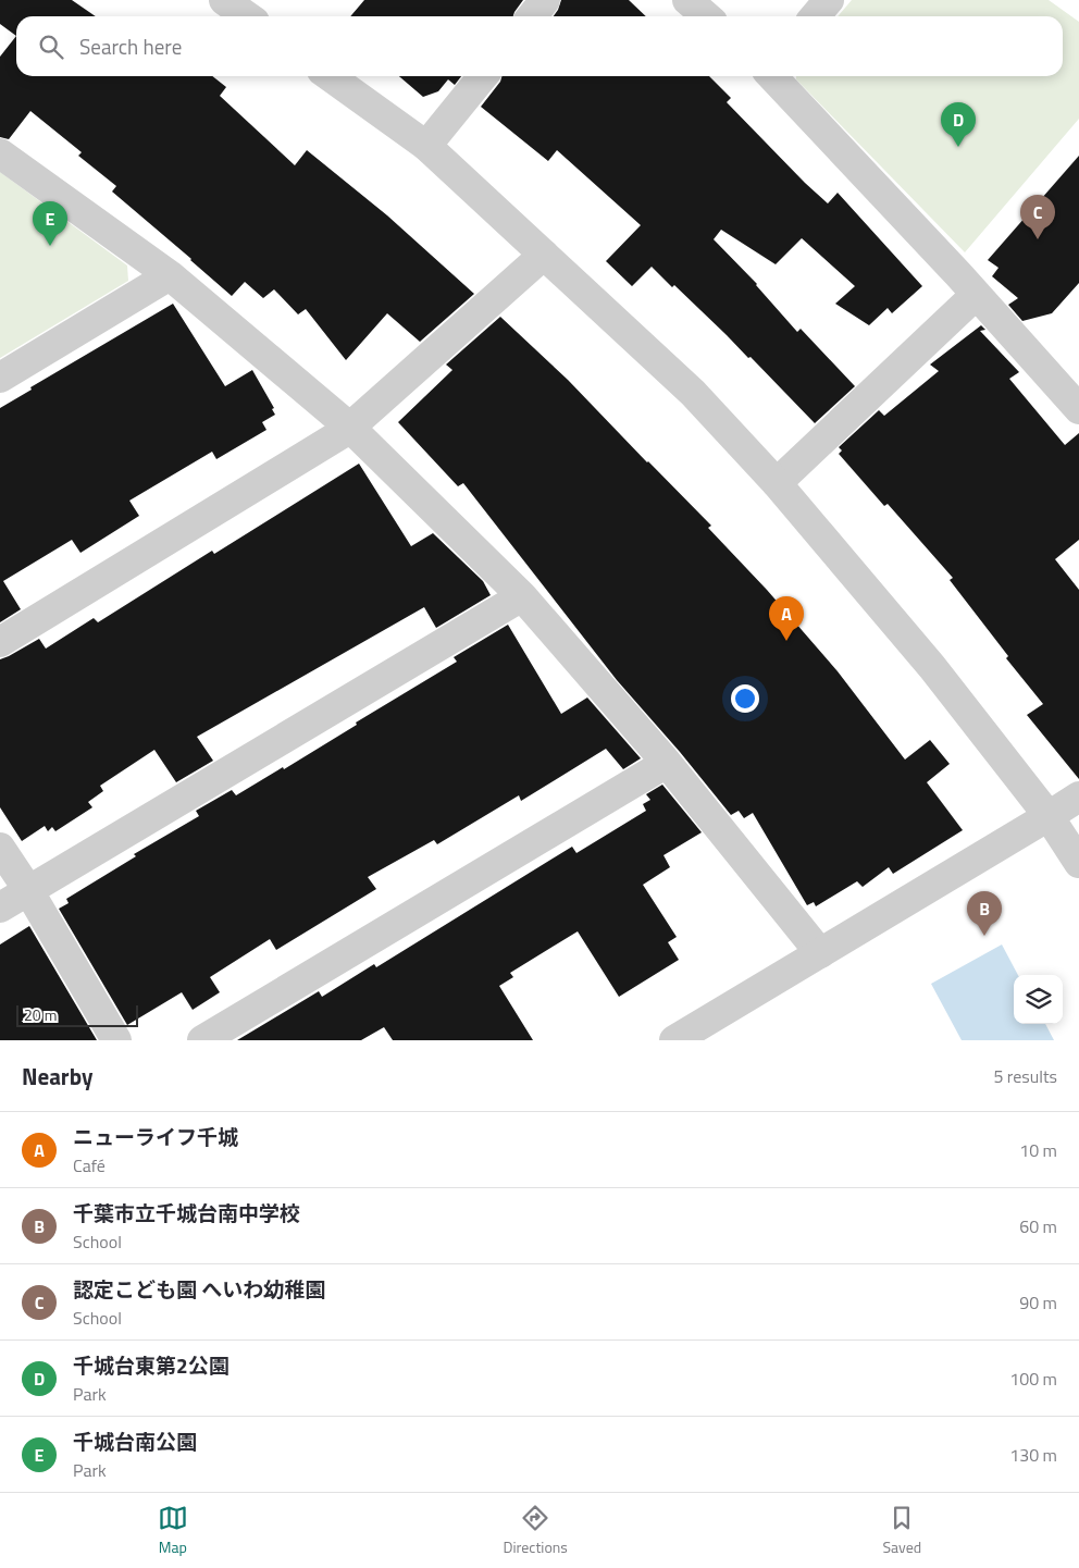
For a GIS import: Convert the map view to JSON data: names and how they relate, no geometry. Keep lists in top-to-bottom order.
{
  "scale_bar": "20 m",
  "page": {
    "search": "Search here",
    "pins": [
      "D",
      "C",
      "E",
      "A",
      "B"
    ],
    "scale": "20 m",
    "heading": ["Nearby", "5 results"],
    "list": [
      {
        "mark": "A",
        "name": "ニューライフ千城",
        "note": "Café",
        "value": "10 m"
      },
      {
        "mark": "B",
        "name": "千葉市立千城台南中学校",
        "note": "School",
        "value": "60 m"
      },
      {
        "mark": "C",
        "name": "認定こども園 へいわ幼稚園",
        "note": "School",
        "value": "90 m"
      },
      {
        "mark": "D",
        "name": "千城台東第2公園",
        "note": "Park",
        "value": "100 m"
      },
      {
        "mark": "E",
        "name": "千城台南公園",
        "note": "Park",
        "value": "130 m"
      }
    ],
    "nav": ["Map", "Directions", "Saved"]
  }
}
